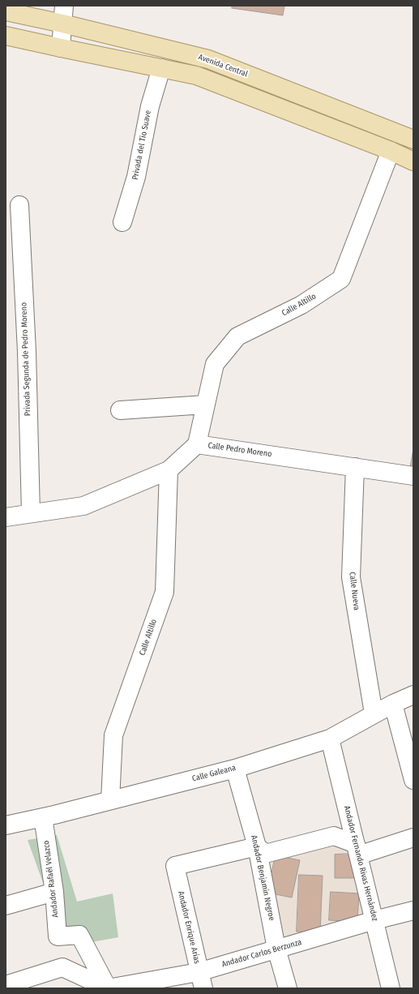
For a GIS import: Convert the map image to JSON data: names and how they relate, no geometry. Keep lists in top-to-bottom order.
{
  "streets": {
    "main road": ["Avenida Central"],
    "street": [
      "Privada del Tio Suave",
      "Calle Altillo",
      "Privada Segunda de Pedro Moreno",
      "Calle Pedro Moreno",
      "Calle Nueva",
      "Calle Galeana",
      "Andador Fernando Rivas Hernández",
      "Andador Benjamín Negroe",
      "Andador Rafaél Velazco",
      "Andador Enrique Arias",
      "Andador Carlos Berzunza"
    ]
  },
  "crossings": [
    ["Calle Altillo", "Calle Pedro Moreno"],
    ["Calle Altillo", "Calle Galeana"],
    ["Privada Segunda de Pedro Moreno", "Calle Pedro Moreno"],
    ["Calle Pedro Moreno", "Calle Nueva"],
    ["Calle Nueva", "Calle Galeana"],
    ["Calle Galeana", "Andador Fernando Rivas Hernández"],
    ["Calle Galeana", "Andador Benjamín Negroe"],
    ["Calle Galeana", "Andador Rafaél Velazco"],
    ["Andador Fernando Rivas Hernández", "Andador Carlos Berzunza"],
    ["Andador Benjamín Negroe", "Andador Enrique Arias"],
    ["Andador Benjamín Negroe", "Andador Carlos Berzunza"],
    ["Andador Rafaél Velazco", "Andador Carlos Berzunza"],
    ["Andador Enrique Arias", "Andador Carlos Berzunza"]
  ]
}
